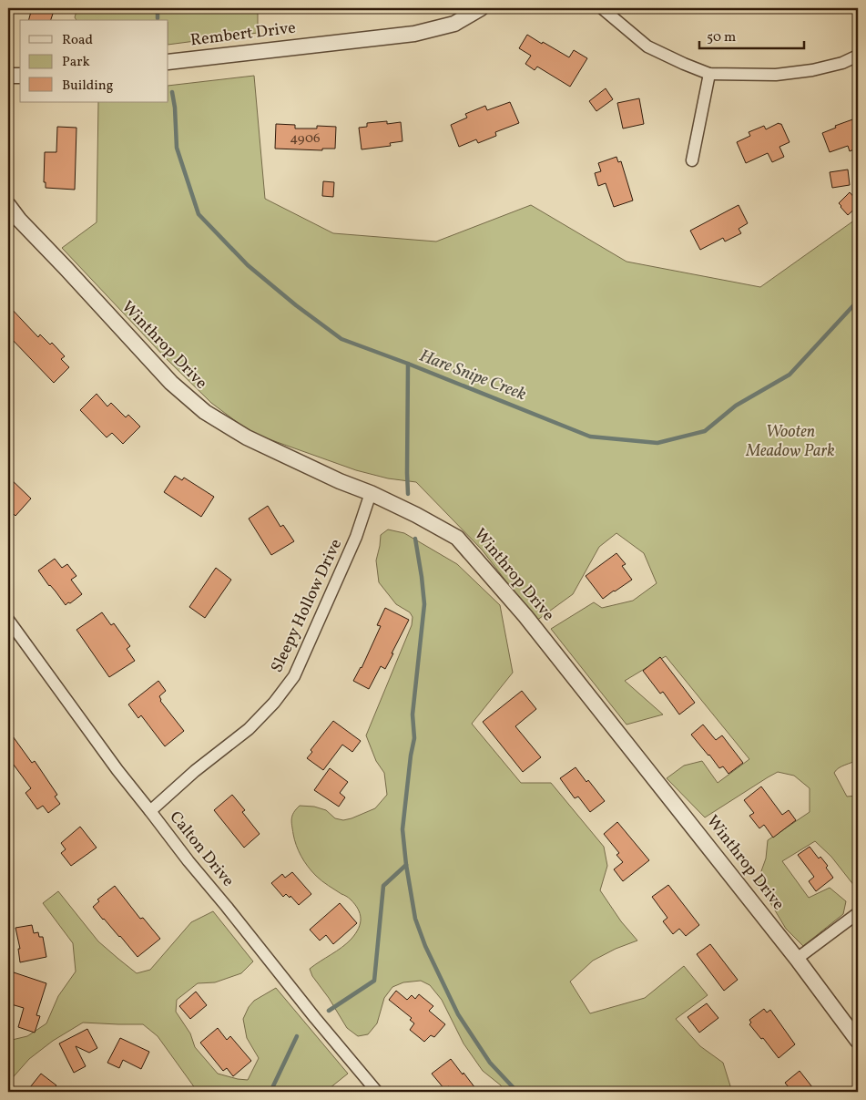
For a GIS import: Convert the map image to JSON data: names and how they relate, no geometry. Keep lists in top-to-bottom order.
{
  "streets": {
    "street": [
      "Rembert Drive",
      "Winthrop Drive",
      "Sleepy Hollow Drive",
      "Calton Drive"
    ]
  },
  "crossings": [
    ["Winthrop Drive", "Sleepy Hollow Drive"],
    ["Sleepy Hollow Drive", "Calton Drive"]
  ],
  "water": ["Hare Snipe Creek"],
  "parks": ["Wooten Meadow Park"],
  "house_numbers": ["4906"],
  "legend": ["Road", "Park", "Building"],
  "scale_bar": "50 m"
}
